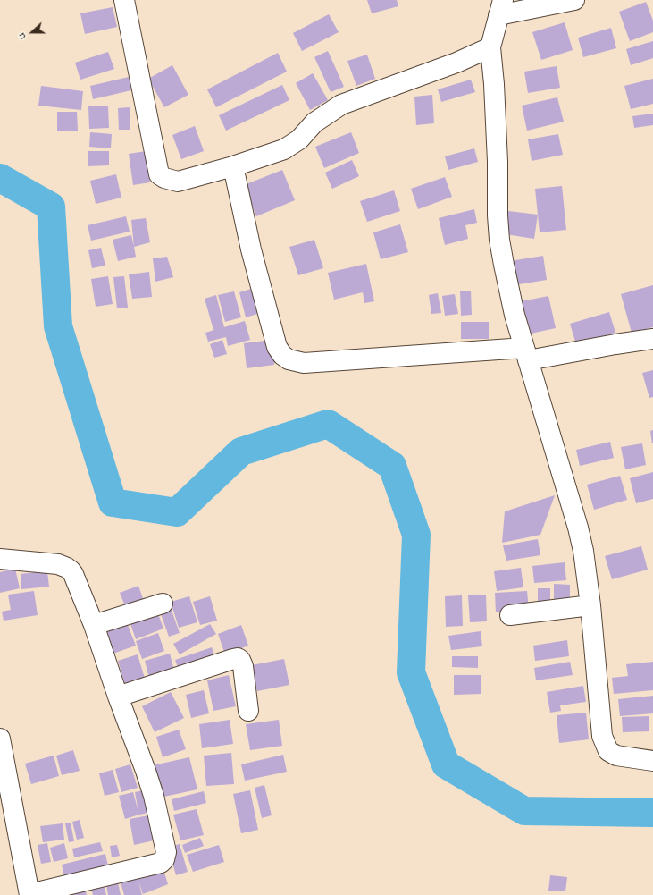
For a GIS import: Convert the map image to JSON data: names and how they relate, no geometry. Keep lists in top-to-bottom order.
{
  "north": "left"
}
